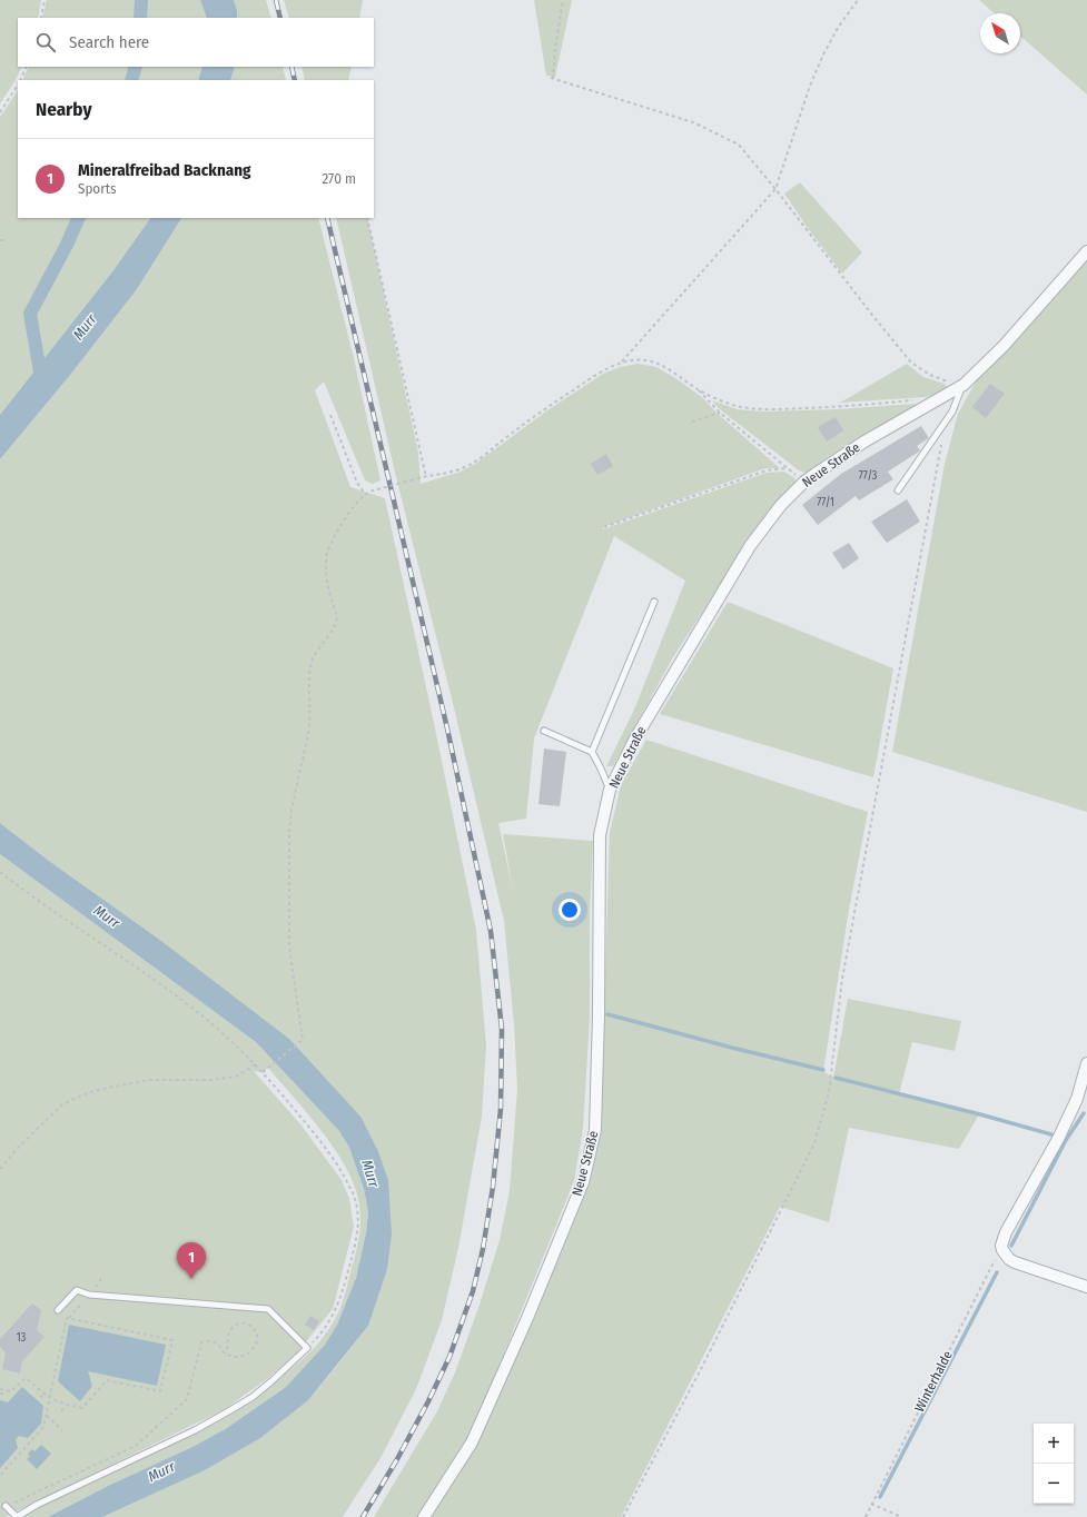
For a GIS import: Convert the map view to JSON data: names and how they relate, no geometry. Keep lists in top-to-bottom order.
{
  "streets": {
    "street": ["Neue Straße"],
    "path": ["Winterhalde"]
  },
  "water": ["Murr"],
  "house_numbers": ["77/3", "77/1", "13"],
  "north": "top left",
  "page": {
    "search": "Search here",
    "heading": "Nearby",
    "list": [
      {
        "mark": "1",
        "name": "Mineralfreibad Backnang",
        "note": "Sports",
        "value": "270 m"
      }
    ],
    "pins": "1",
    "map_buttons": ["+", "−"]
  }
}
